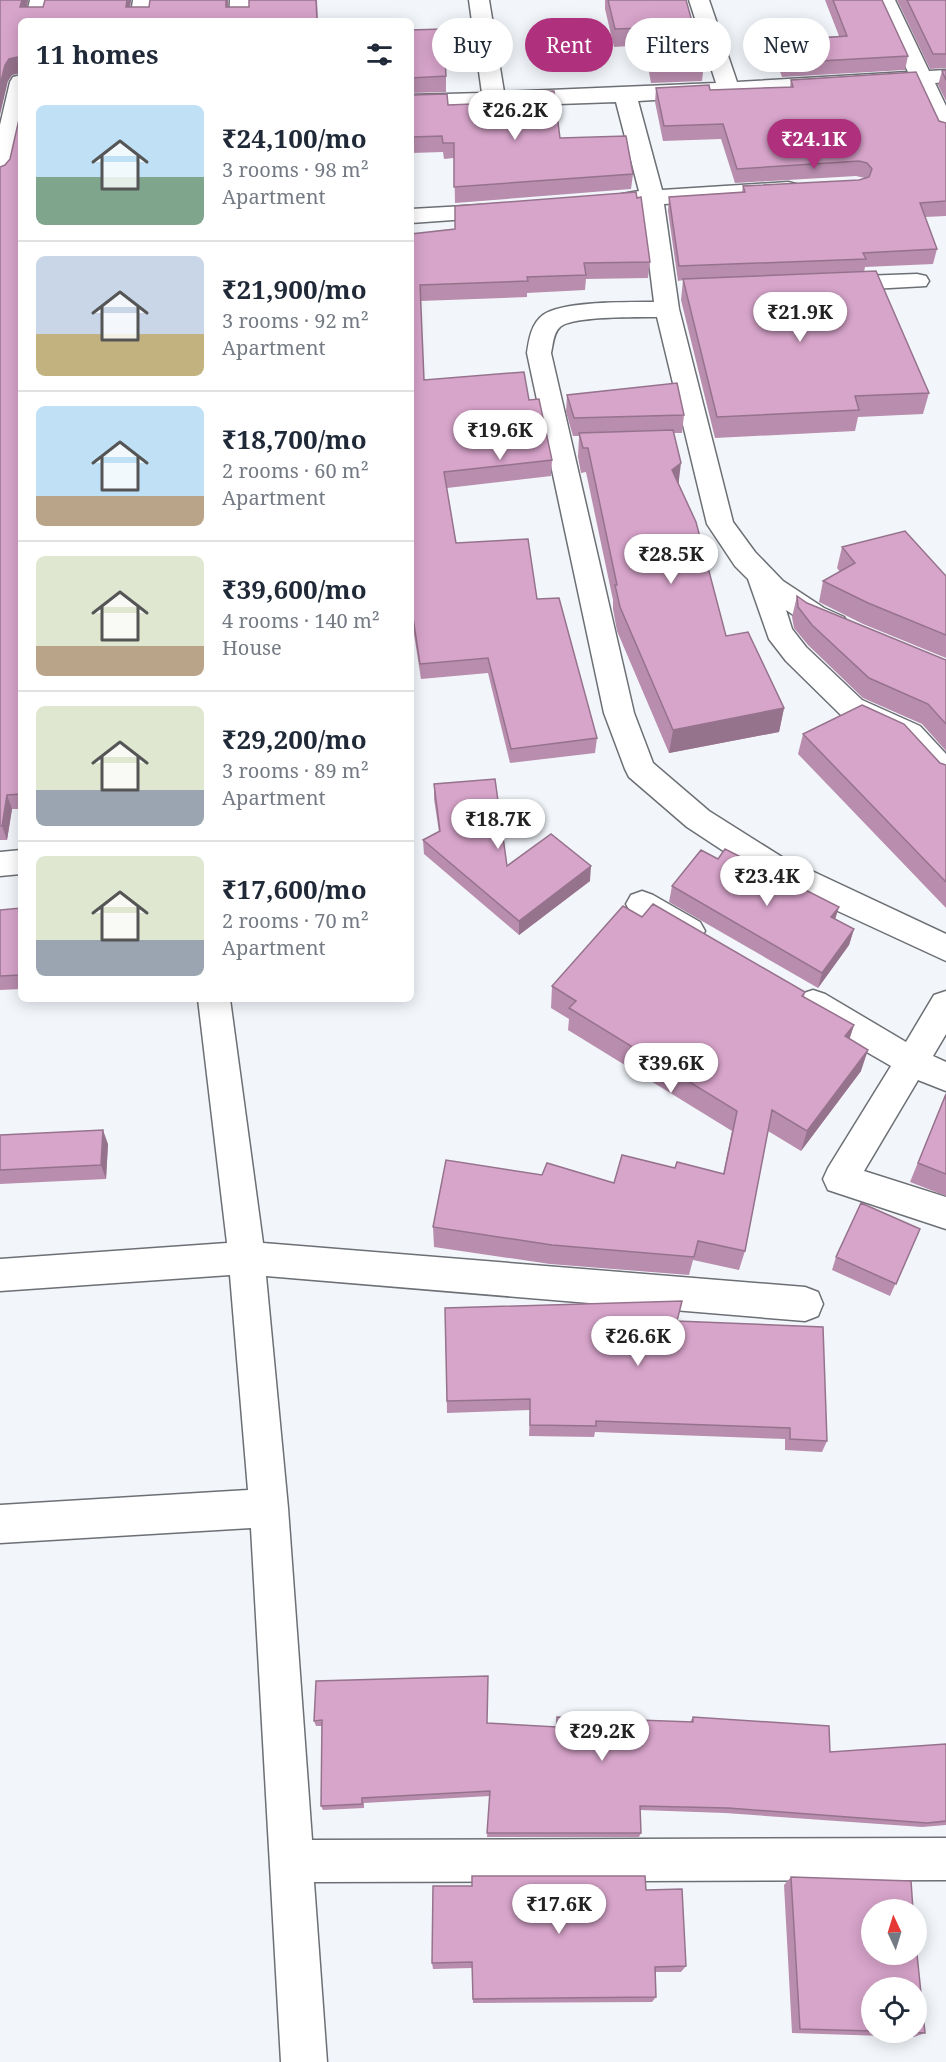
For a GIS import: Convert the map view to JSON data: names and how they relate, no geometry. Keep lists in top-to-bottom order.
{
  "north": "top",
  "page": {
    "chip": [
      "Buy",
      "Rent",
      "Filters",
      "New"
    ],
    "heading": "11 homes",
    "price": [
      "₹26.2K",
      "₹24.1K",
      "₹21.9K",
      "₹19.6K",
      "₹28.5K",
      "₹18.7K",
      "₹23.4K",
      "₹39.6K",
      "₹26.6K",
      "₹29.2K",
      "₹17.6K"
    ],
    "list": [
      {
        "name": "₹24,100/mo",
        "note": "3 rooms · 98 m² · Apartment"
      },
      {
        "name": "₹21,900/mo",
        "note": "3 rooms · 92 m² · Apartment"
      },
      {
        "name": "₹18,700/mo",
        "note": "2 rooms · 60 m² · Apartment"
      },
      {
        "name": "₹39,600/mo",
        "note": "4 rooms · 140 m² · House"
      },
      {
        "name": "₹29,200/mo",
        "note": "3 rooms · 89 m² · Apartment"
      },
      {
        "name": "₹17,600/mo",
        "note": "2 rooms · 70 m² · Apartment"
      }
    ]
  }
}
